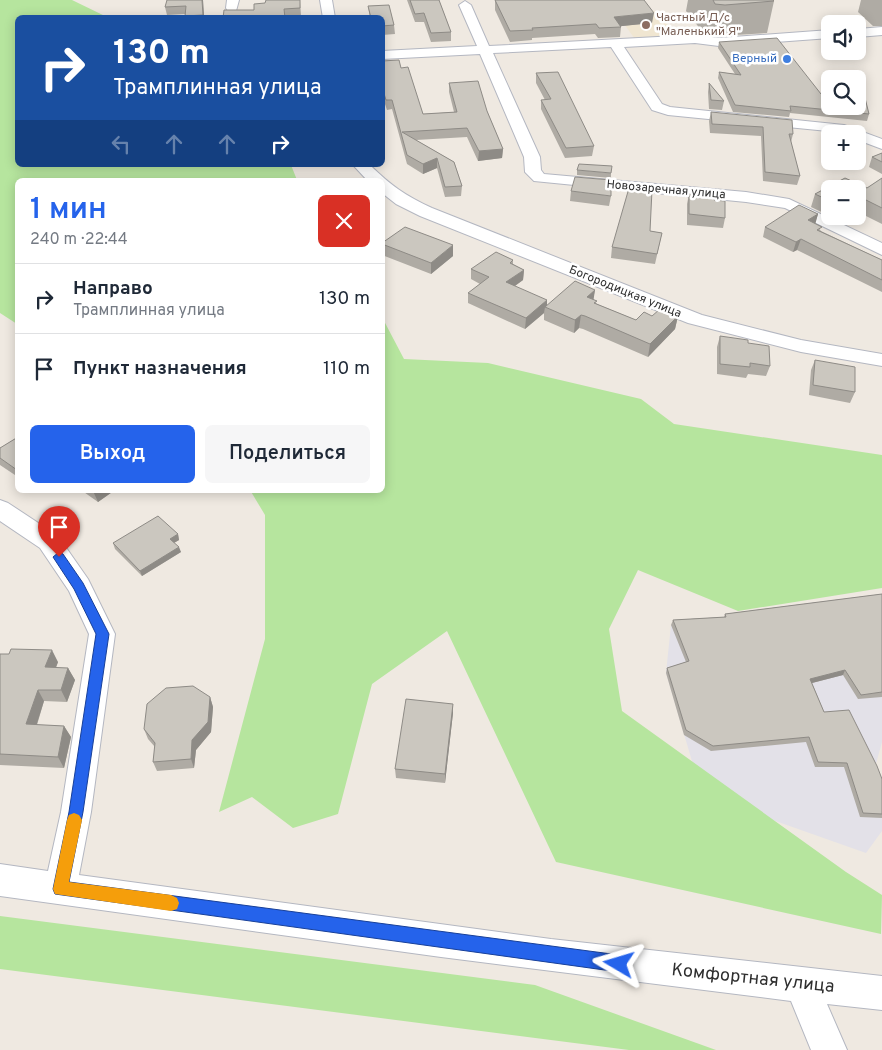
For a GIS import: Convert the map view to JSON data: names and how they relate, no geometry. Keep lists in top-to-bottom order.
{
  "streets": {
    "street": ["Новозаречная улица", "Богородицкая улица", "Комфортная улица"]
  },
  "places": ["Частный Д/с \"Маленький Я\"", "Верный"],
  "page": {
    "map_buttons": ["+", "−"],
    "turn": ["130 m", "Трамплинная улица"],
    "heading": ["1 мин", "240 m · 22:44"],
    "list": [
      {
        "name": "Направо",
        "note": "Трамплинная улица",
        "value": "130 m"
      },
      {
        "name": "Пункт назначения",
        "value": "110 m"
      }
    ],
    "buttons": ["Выход", "Поделиться"]
  }
}
